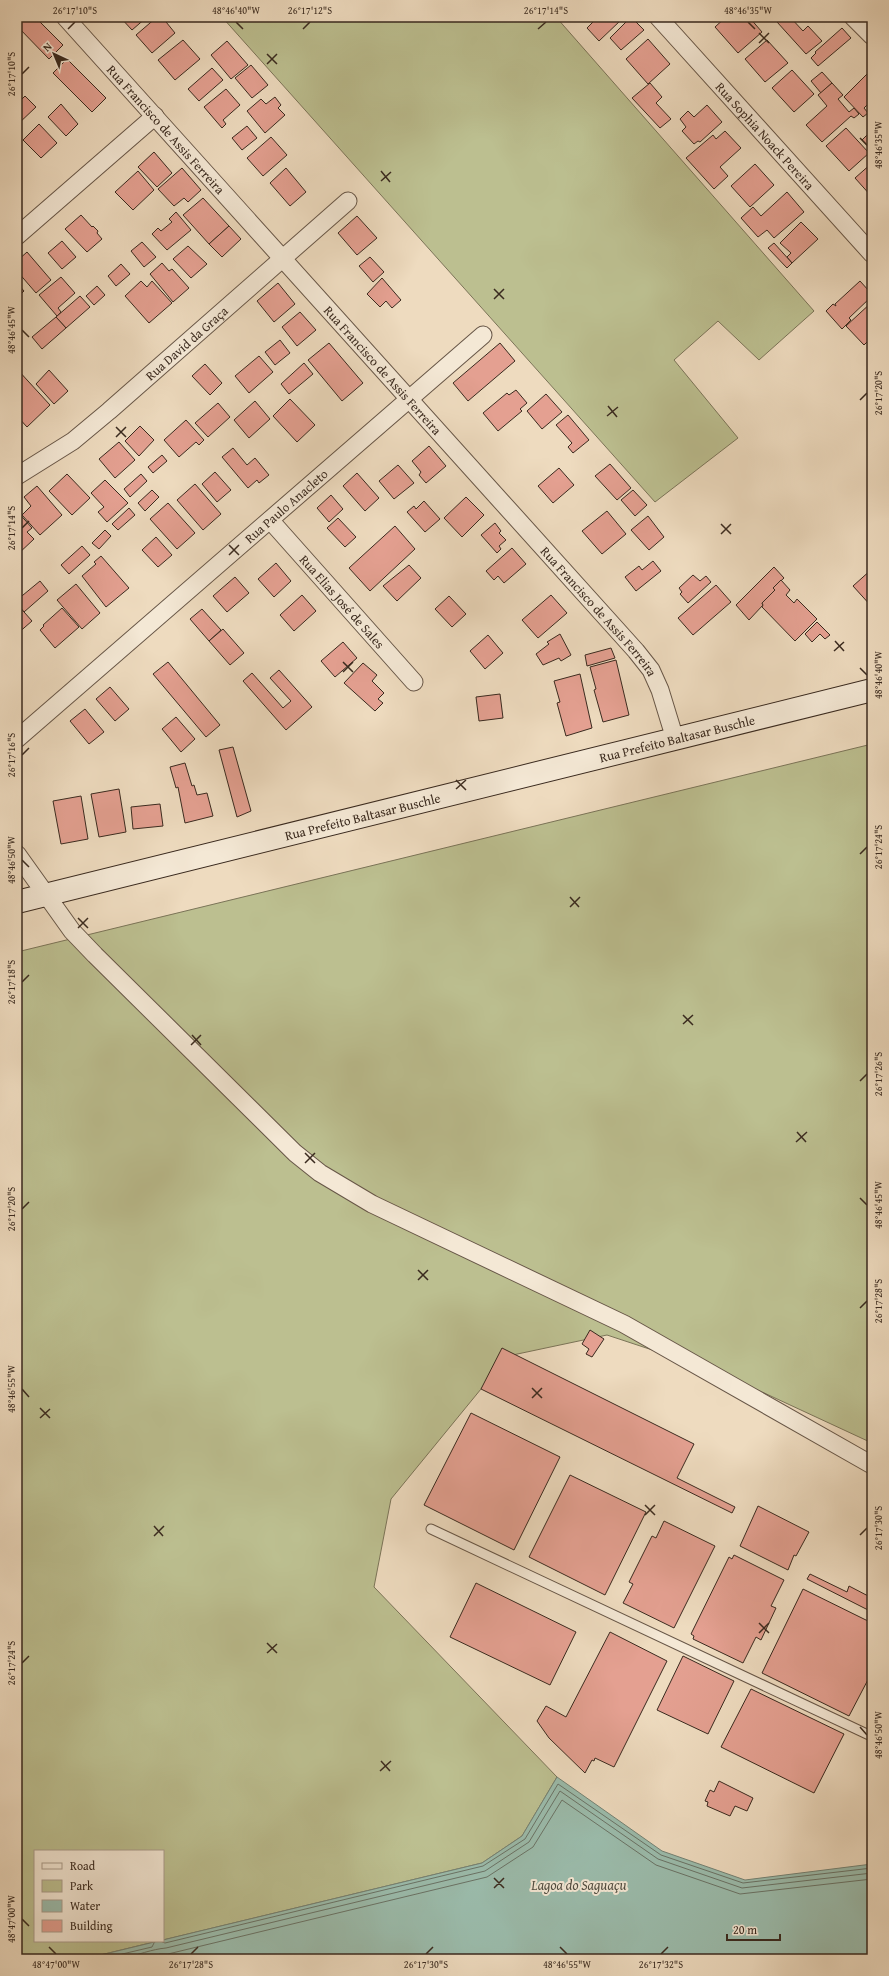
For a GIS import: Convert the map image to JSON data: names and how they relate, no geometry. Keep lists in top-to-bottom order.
{
  "streets": {
    "main road": ["Rua Prefeito Baltasar Buschle"],
    "street": [
      "Rua Francisco de Assis Ferreira",
      "Rua Sophia Noack Pereira",
      "Rua David da Graça",
      "Rua Paulo Anacleto",
      "Rua Elias José de Sales"
    ]
  },
  "crossings": [
    ["Rua Francisco de Assis Ferreira", "Rua David da Graça"],
    ["Rua Francisco de Assis Ferreira", "Rua Paulo Anacleto"],
    ["Rua Francisco de Assis Ferreira", "Rua Prefeito Baltasar Buschle"],
    ["Rua Paulo Anacleto", "Rua Elias José de Sales"]
  ],
  "water": ["Lagoa do Saguaçu"],
  "legend": [
    "Road",
    "Park",
    "Water",
    "Building"
  ],
  "scale_bar": "20 m",
  "north": "top left",
  "coordinates": [
    "26°17'10\"S",
    "48°46'40\"W",
    "26°17'12\"S",
    "26°17'14\"S",
    "48°46'35\"W",
    "48°46'45\"W",
    "26°17'20\"S",
    "26°17'16\"S",
    "26°17'24\"S",
    "48°46'50\"W",
    "26°17'18\"S",
    "26°17'26\"S",
    "26°17'28\"S",
    "48°46'55\"W",
    "26°17'30\"S",
    "48°47'00\"W",
    "26°17'32\"S"
  ]
}
